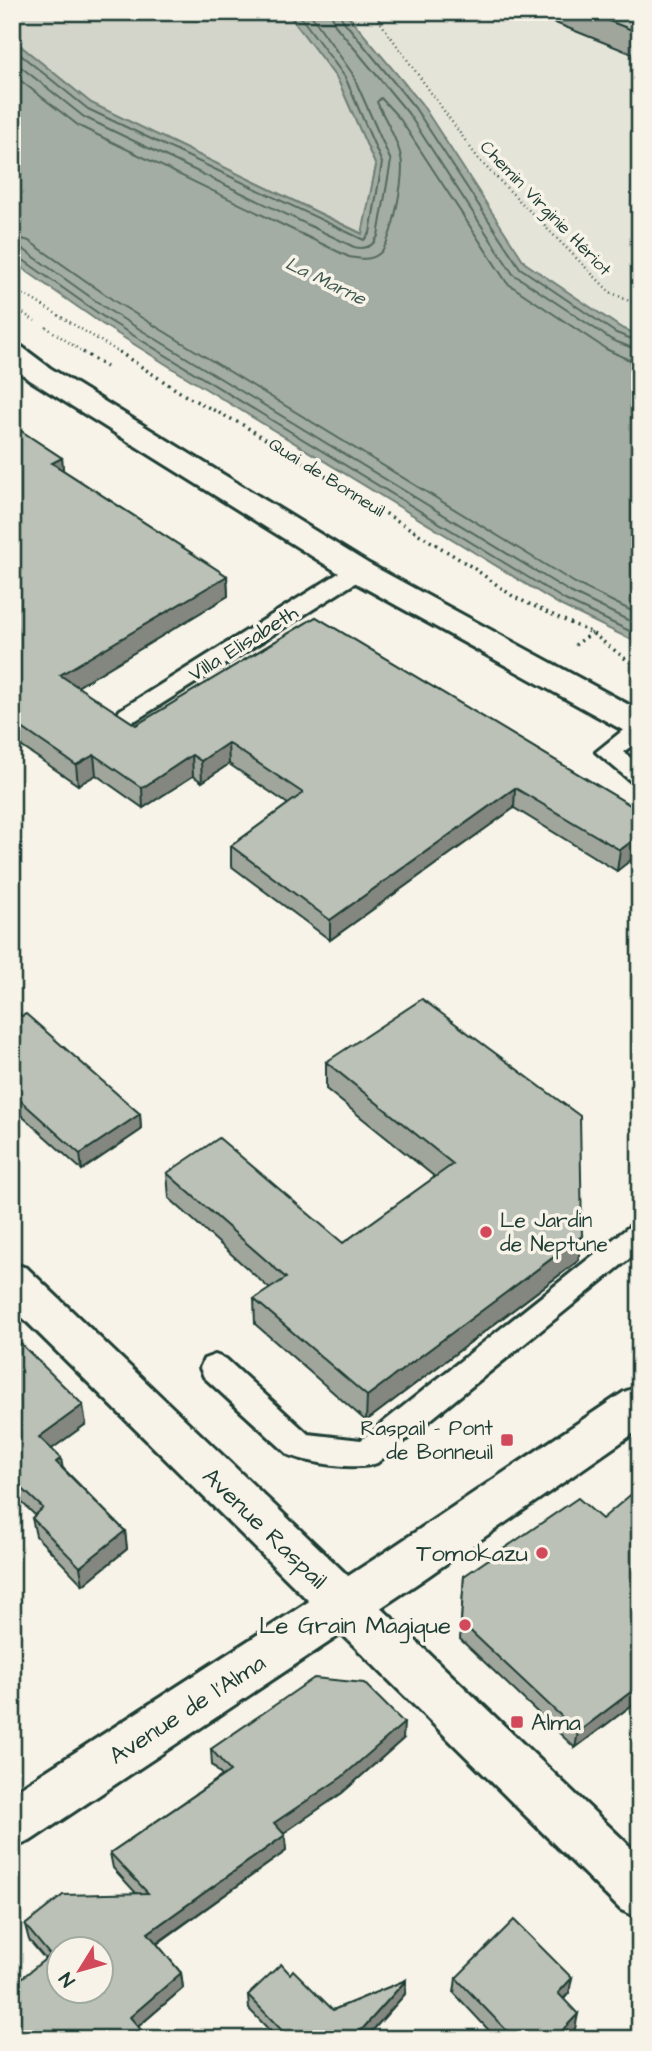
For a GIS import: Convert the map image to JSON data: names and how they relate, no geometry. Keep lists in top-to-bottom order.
{
  "streets": {
    "street": ["Avenue Raspail", "Avenue de l'Alma"],
    "lane": ["Villa Elisabeth"],
    "path": ["Chemin Virginie Hériot", "Quai de Bonneuil"]
  },
  "crossings": [
    ["Avenue Raspail", "Avenue de l'Alma"]
  ],
  "water": ["La Marne"],
  "places": {
    "other": ["Le Jardin de Neptune", "Tomokazu", "Le Grain Magique"],
    "transit": ["Raspail - Pont de Bonneuil", "Alma"]
  },
  "north": "bottom left"
}
